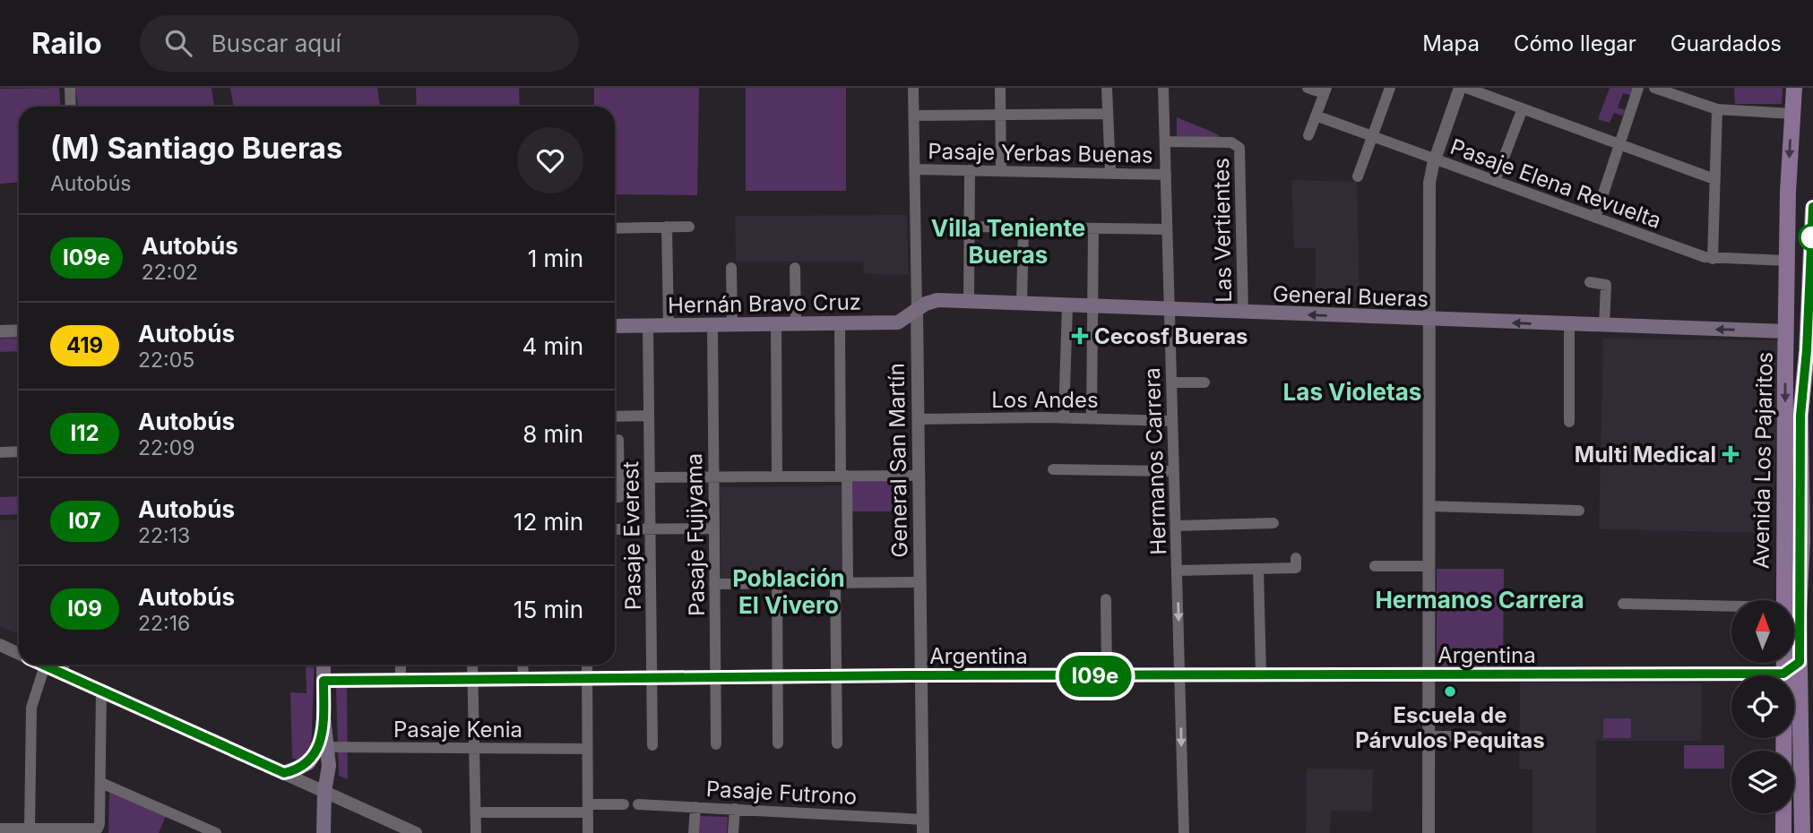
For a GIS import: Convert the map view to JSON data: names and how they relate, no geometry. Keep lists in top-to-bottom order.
{
  "streets": {
    "main road": [
      "General Bueras",
      "Hernán Bravo Cruz",
      "Avenida Los Pajaritos",
      "Argentina"
    ],
    "street": [
      "Pasaje Yerbas Buenas",
      "Pasaje Elena Revuelta",
      "Las Vertientes",
      "Los Andes",
      "General San Martín",
      "Hermanos Carrera",
      "Pasaje Fujiyama",
      "Pasaje Everest",
      "Pasaje Kenia",
      "Pasaje Futrono"
    ]
  },
  "crossings": [
    ["Pasaje Yerbas Buenas", "General San Martín"],
    ["Pasaje Yerbas Buenas", "Hermanos Carrera"],
    ["Pasaje Elena Revuelta", "Avenida Los Pajaritos"],
    ["Las Vertientes", "General Bueras"],
    ["Las Vertientes", "Hermanos Carrera"],
    ["General Bueras", "Hernán Bravo Cruz"],
    ["General Bueras", "General San Martín"],
    ["General Bueras", "Avenida Los Pajaritos"],
    ["General Bueras", "Hermanos Carrera"],
    ["Hernán Bravo Cruz", "General San Martín"],
    ["Hernán Bravo Cruz", "Pasaje Fujiyama"],
    ["Hernán Bravo Cruz", "Pasaje Everest"],
    ["Los Andes", "General San Martín"],
    ["Los Andes", "Hermanos Carrera"],
    ["General San Martín", "Argentina"],
    ["General San Martín", "Pasaje Futrono"],
    ["Avenida Los Pajaritos", "Argentina"],
    ["Hermanos Carrera", "Argentina"],
    ["Pasaje Fujiyama", "Argentina"],
    ["Pasaje Everest", "Argentina"]
  ],
  "one_way": ["General Bueras"],
  "districts": [
    "Villa Teniente Bueras",
    "Las Violetas",
    "Población El Vivero",
    "Hermanos Carrera"
  ],
  "places": {
    "health": ["Cecosf Bueras", "Multi Medical"],
    "other": ["Escuela de Párvulos Pequitas"]
  },
  "lines": ["bus line I09e"],
  "north": "top",
  "page": {
    "header": "Railo",
    "search": "Buscar aquí",
    "nav": ["Mapa", "Cómo llegar", "Guardados"],
    "on_map": "I09e",
    "heading": ["(M) Santiago Bueras", "Autobús"],
    "list": [
      {
        "mark": "I09e",
        "name": "Autobús",
        "note": "22:02",
        "value": "1 min"
      },
      {
        "mark": "419",
        "name": "Autobús",
        "note": "22:05",
        "value": "4 min"
      },
      {
        "mark": "I12",
        "name": "Autobús",
        "note": "22:09",
        "value": "8 min"
      },
      {
        "mark": "I07",
        "name": "Autobús",
        "note": "22:13",
        "value": "12 min"
      },
      {
        "mark": "I09",
        "name": "Autobús",
        "note": "22:16",
        "value": "15 min"
      }
    ]
  }
}
